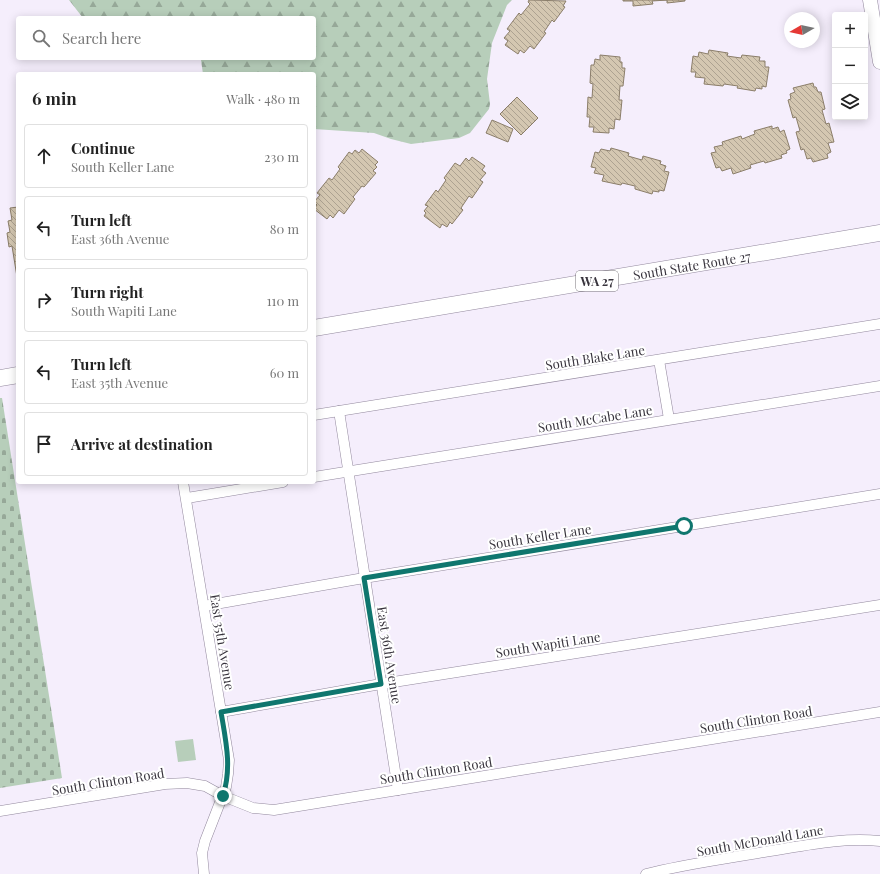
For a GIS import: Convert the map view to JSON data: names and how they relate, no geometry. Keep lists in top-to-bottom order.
{
  "streets": {
    "main road": ["South State Route 27", "WA 27"],
    "street": [
      "South Blake Lane",
      "South McCabe Lane",
      "South Keller Lane",
      "East 35th Avenue",
      "South Wapiti Lane",
      "East 36th Avenue",
      "South Clinton Road",
      "South McDonald Lane"
    ]
  },
  "crossings": [
    ["South Blake Lane", "East 36th Avenue"],
    ["South McCabe Lane", "East 36th Avenue"],
    ["South Keller Lane", "East 35th Avenue"],
    ["South Keller Lane", "East 36th Avenue"],
    ["East 35th Avenue", "South Wapiti Lane"],
    ["East 35th Avenue", "South Clinton Road"],
    ["South Wapiti Lane", "East 36th Avenue"],
    ["East 36th Avenue", "South Clinton Road"]
  ],
  "north": "left",
  "page": {
    "map_buttons": ["+", "−"],
    "search": "Search here",
    "heading": ["6 min", "Walk · 480 m"],
    "list": [
      ["Continue", "South Keller Lane", "230 m"],
      ["Turn left", "East 36th Avenue", "80 m"],
      ["Turn right", "South Wapiti Lane", "110 m"],
      ["Turn left", "East 35th Avenue", "60 m"],
      "Arrive at destination"
    ]
  }
}
